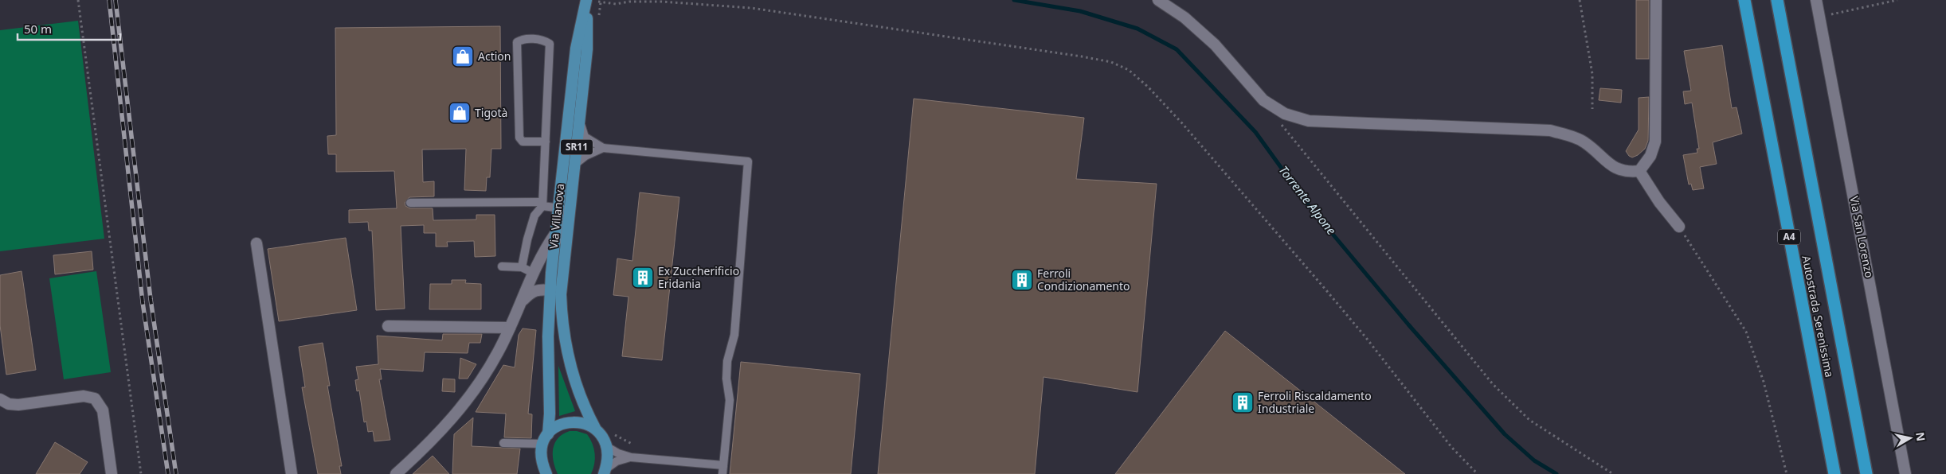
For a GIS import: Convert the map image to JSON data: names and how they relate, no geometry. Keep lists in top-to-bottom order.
{
  "streets": {
    "highway": ["A4", "Autostrada Serenissima"],
    "main road": ["SR11", "Via Villanova"],
    "street": ["Via San Lorenzo"]
  },
  "crossings": [
    ["SR11", "Via Villanova"]
  ],
  "water": ["Torrente Alpone"],
  "places": {
    "shop": ["Action", "Tigotà"],
    "building": ["Ex Zuccherificio Eridania", "Ferroli Condizionamento", "Ferroli Riscaldamento Industriale"]
  },
  "scale_bar": "50 m",
  "north": "right"
}
